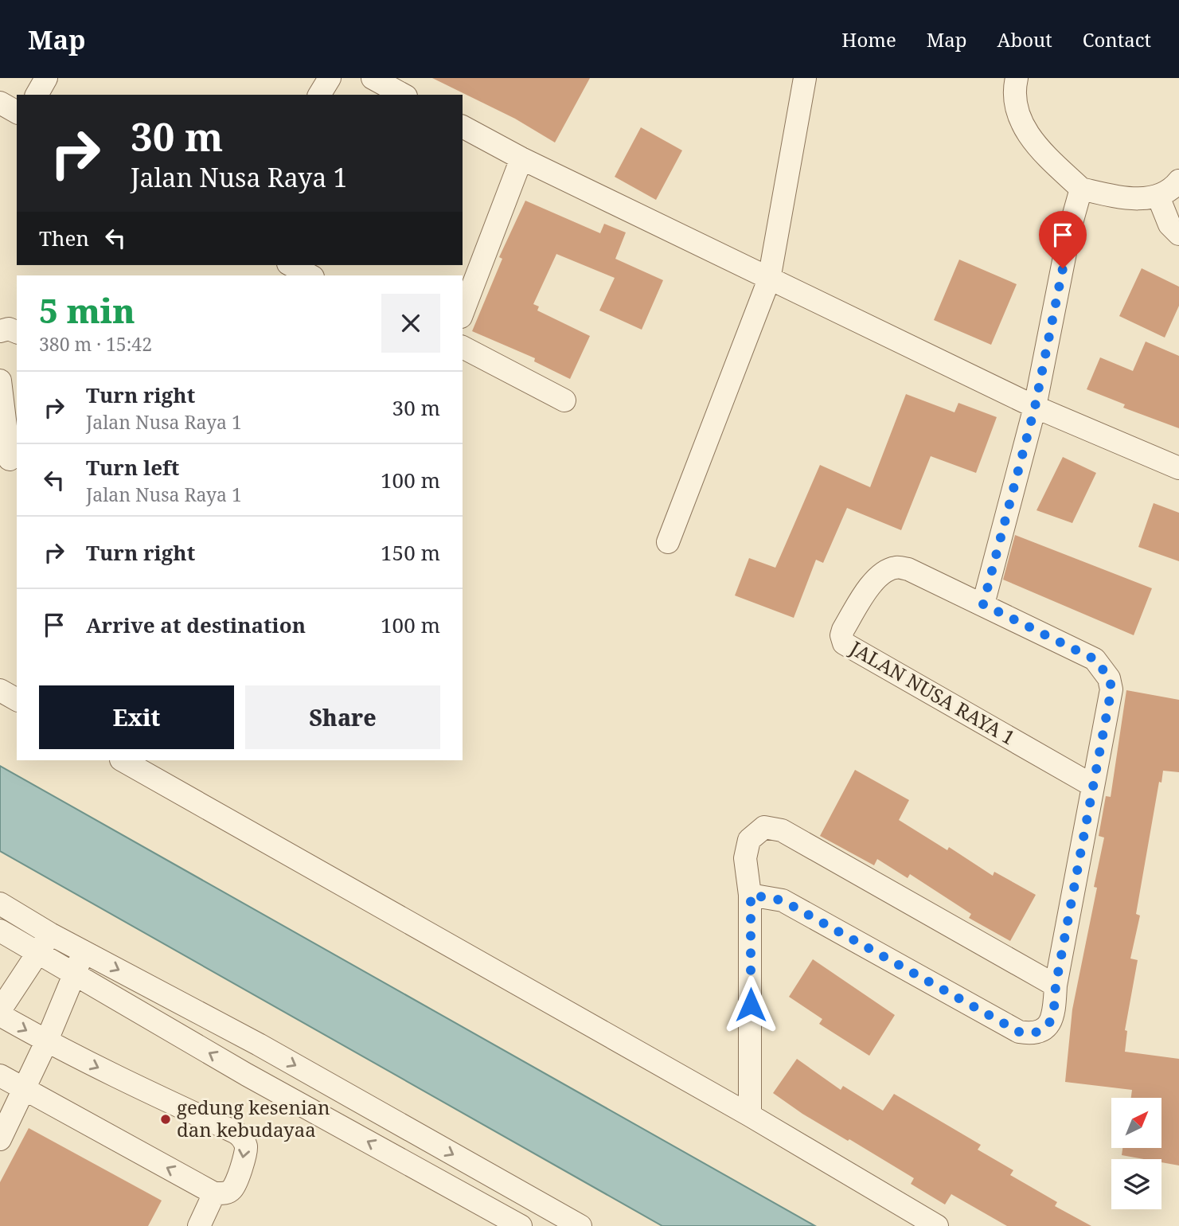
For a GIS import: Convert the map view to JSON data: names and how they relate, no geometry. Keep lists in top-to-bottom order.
{
  "streets": {
    "street": ["JALAN NUSA RAYA 1"]
  },
  "places": ["gedung kesenian dan kebudayaa"],
  "north": "top right",
  "page": {
    "header": "Map",
    "nav": [
      "Home",
      "Map",
      "About",
      "Contact"
    ],
    "turn": ["30 m", "Jalan Nusa Raya 1"],
    "then": "Then",
    "heading": ["5 min", "380 m · 15:42"],
    "list": [
      {
        "name": "Turn right",
        "note": "Jalan Nusa Raya 1",
        "value": "30 m"
      },
      {
        "name": "Turn left",
        "note": "Jalan Nusa Raya 1",
        "value": "100 m"
      },
      {
        "name": "Turn right",
        "value": "150 m"
      },
      {
        "name": "Arrive at destination",
        "value": "100 m"
      }
    ],
    "buttons": ["Exit", "Share"]
  }
}
